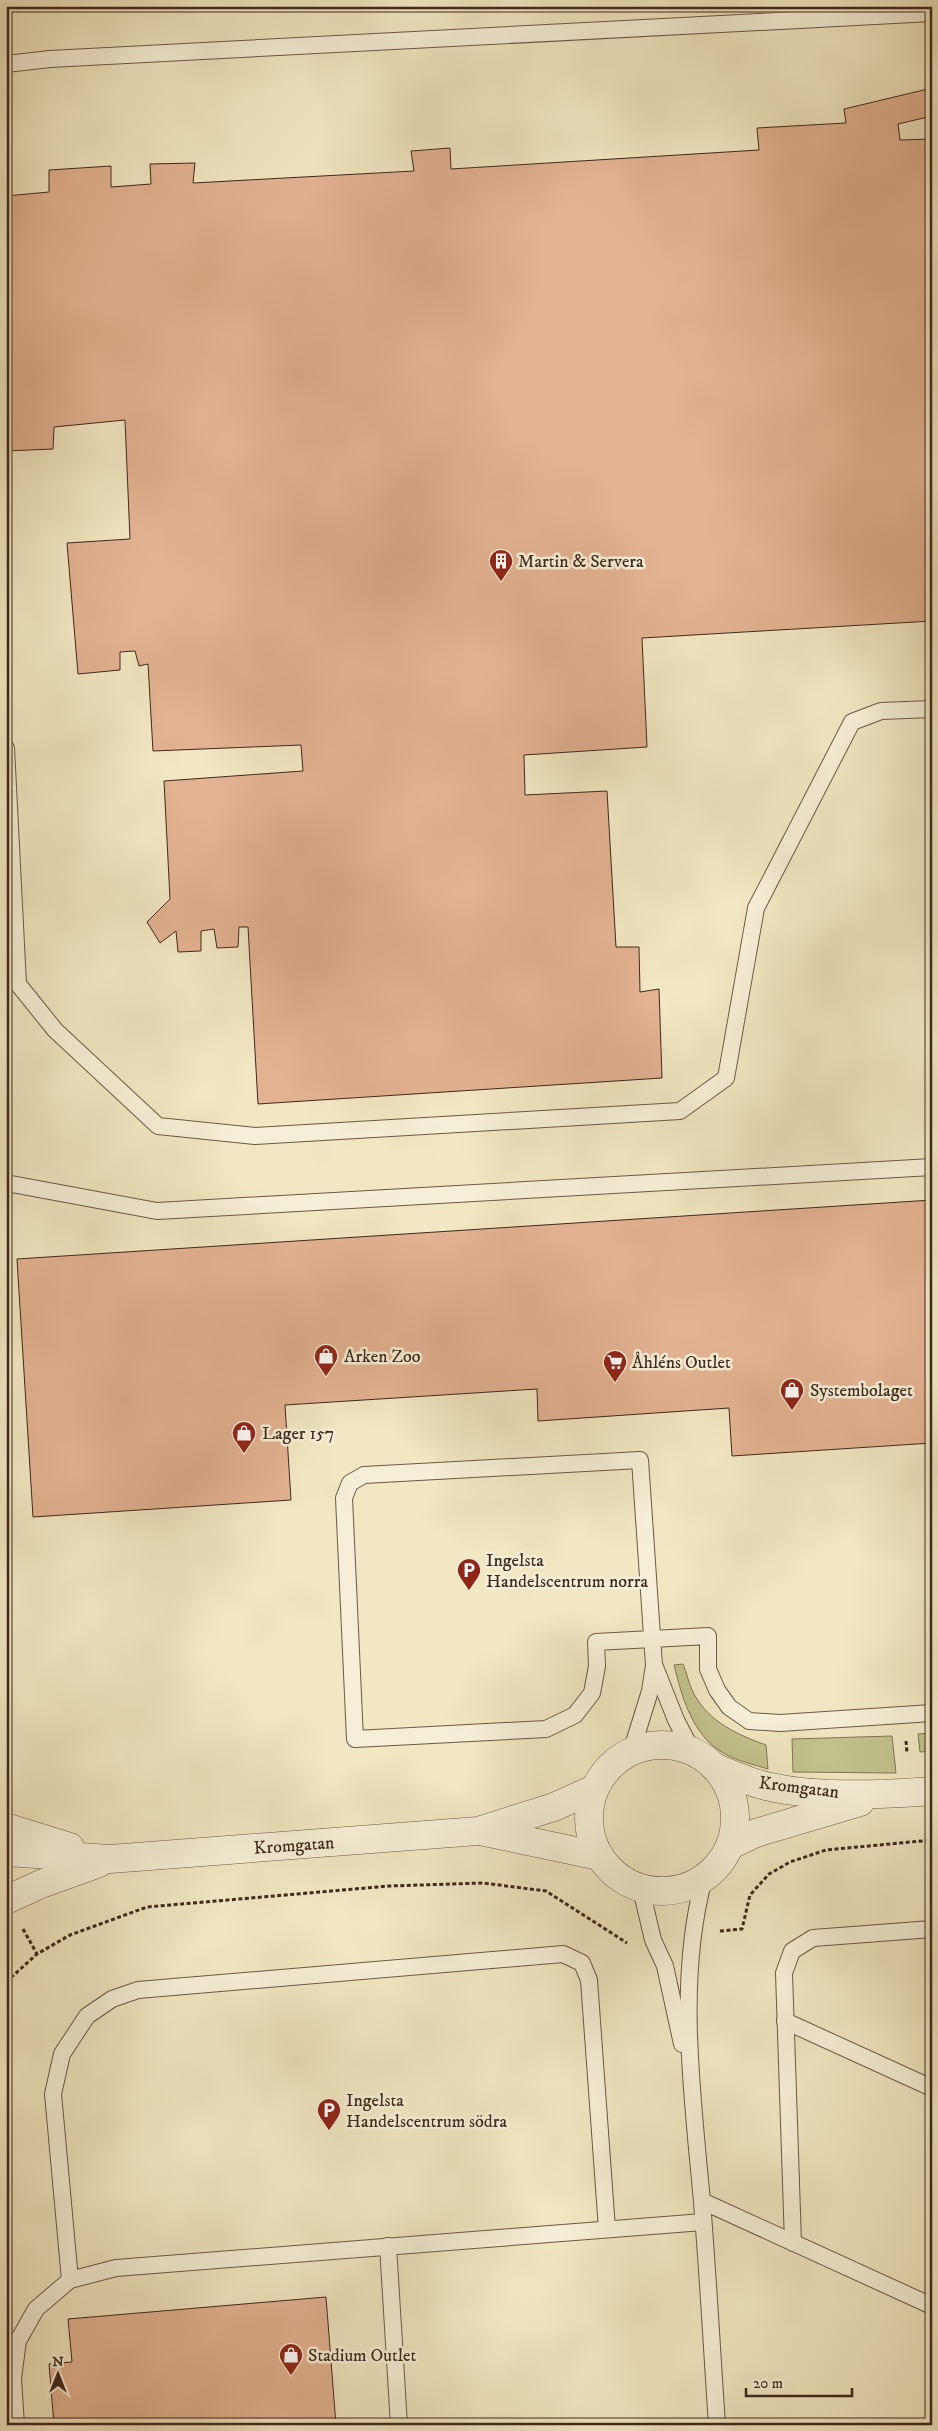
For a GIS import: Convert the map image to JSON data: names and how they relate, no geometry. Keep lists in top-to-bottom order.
{
  "streets": {
    "street": ["Kromgatan"]
  },
  "places": {
    "building": ["Martin & Servera"],
    "shop": [
      "Arken Zoo",
      "Systembolaget",
      "Lager 157",
      "Stadium Outlet"
    ],
    "supermarket": ["Åhléns Outlet"],
    "parking": ["Ingelsta Handelscentrum norra", "Ingelsta Handelscentrum södra"]
  },
  "scale_bar": "20 m",
  "north": "top"
}
